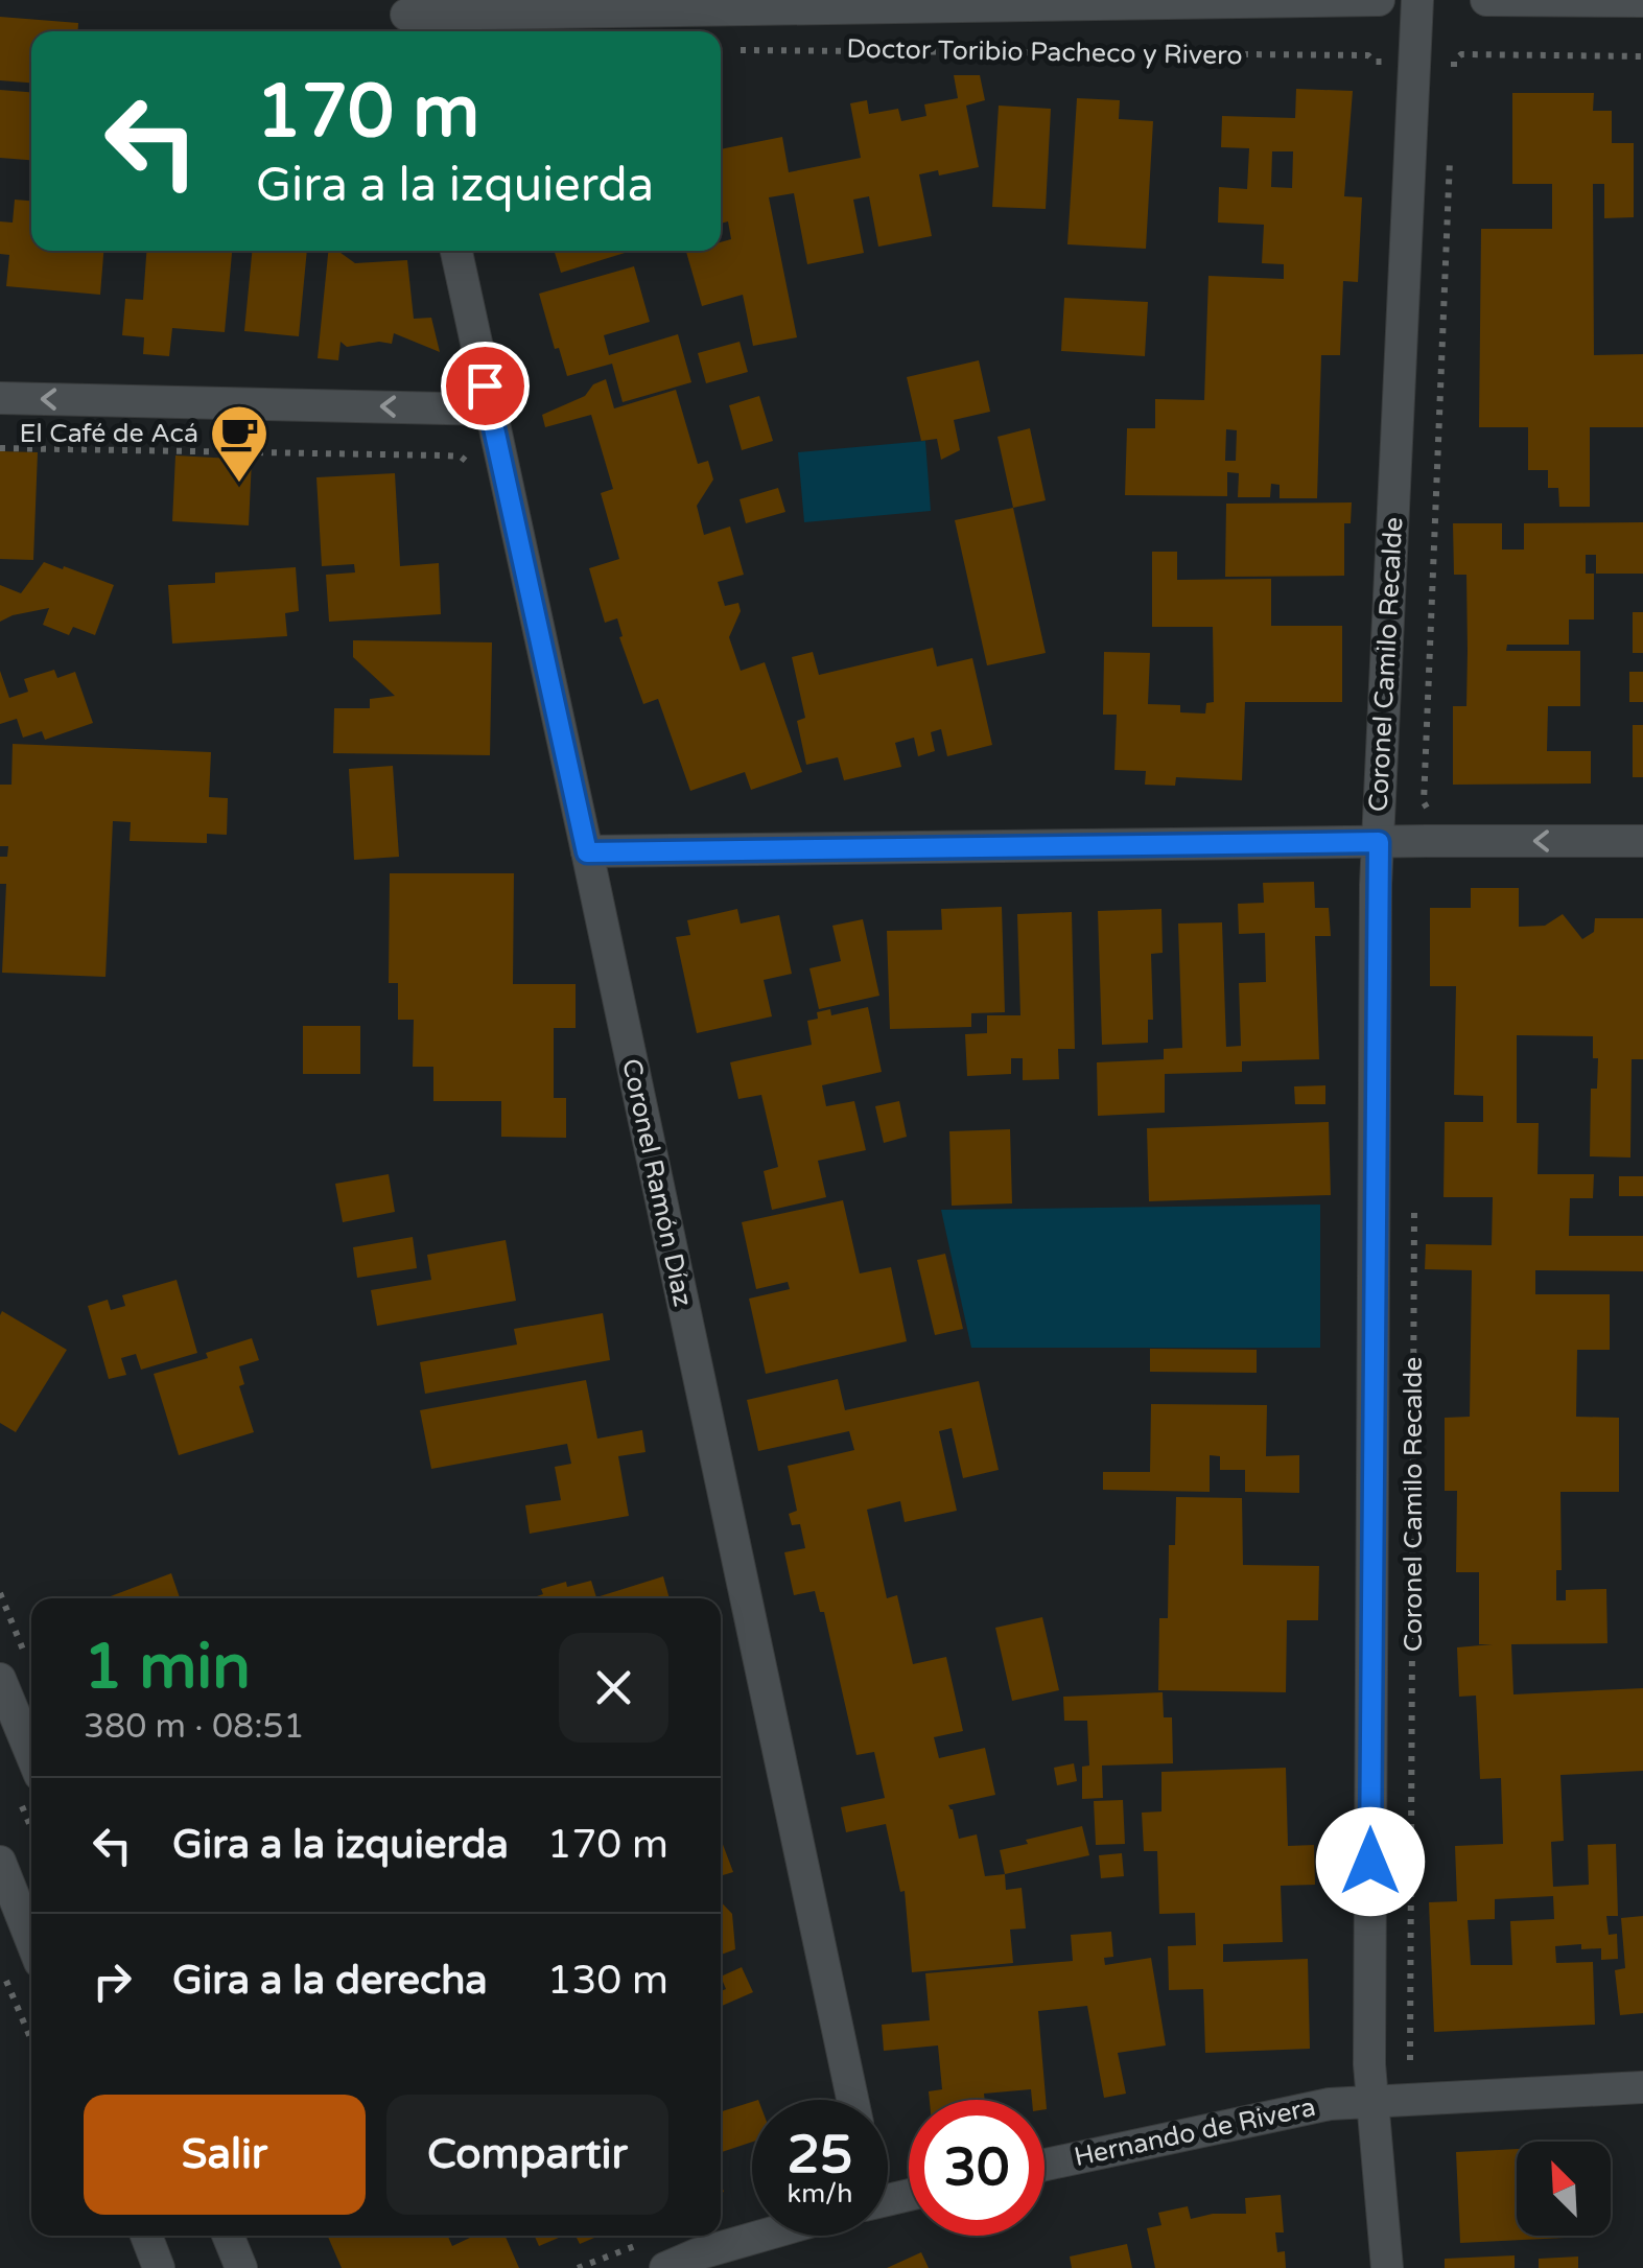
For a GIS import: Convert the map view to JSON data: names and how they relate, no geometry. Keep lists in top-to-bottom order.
{
  "streets": {
    "street": [
      "Doctor Toribio Pacheco y Rivero",
      "Coronel Camilo Recalde",
      "Coronel Ramón Díaz",
      "Hernando de Rivera"
    ]
  },
  "crossings": [
    ["Coronel Camilo Recalde", "Hernando de Rivera"]
  ],
  "places": {
    "cafe": ["El Café de Acá"]
  },
  "north": "top left",
  "page": {
    "turn": ["170 m", "Gira a la izquierda"],
    "heading": ["1 min", "380 m · 08:51"],
    "list": [
      {
        "name": "Gira a la izquierda",
        "value": "170 m"
      },
      {
        "name": "Gira a la derecha",
        "value": "130 m"
      }
    ],
    "buttons": ["Salir", "Compartir"],
    "speed": "25 km/h",
    "limit": "30"
  }
}
